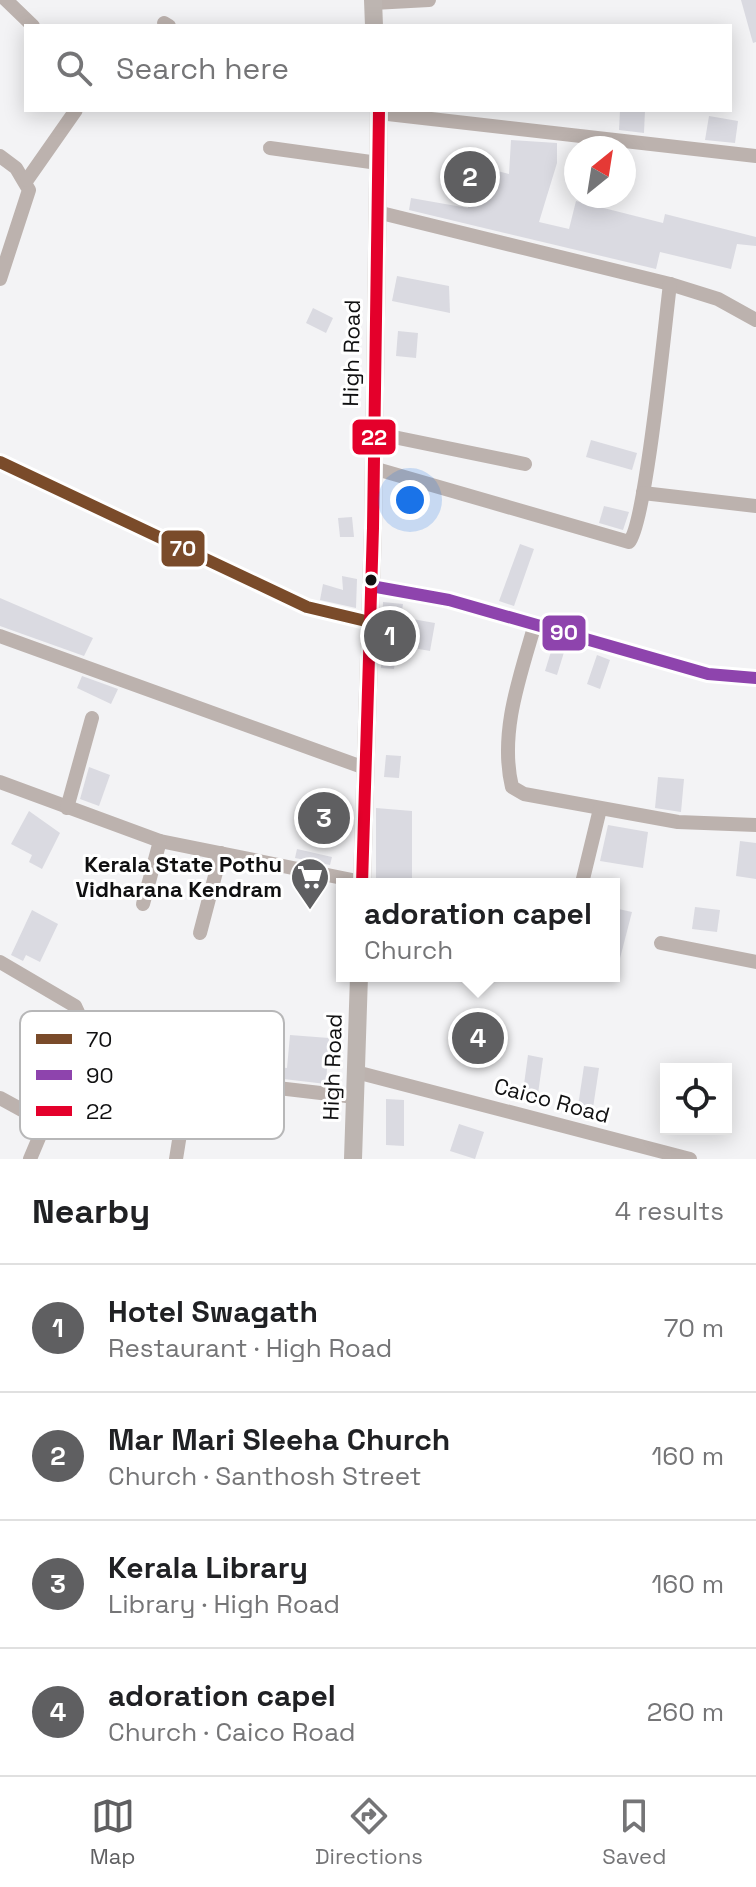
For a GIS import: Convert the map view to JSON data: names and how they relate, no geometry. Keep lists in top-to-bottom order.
{
  "streets": {
    "main road": ["High Road"],
    "street": ["Caico Road"]
  },
  "crossings": [
    ["High Road", "Caico Road"]
  ],
  "places": {
    "supermarket": ["Kerala State Pothu Vidharana Kendram"]
  },
  "lines": ["transit line 22", "transit line 70", "transit line 90"],
  "legend": ["70", "90", "22"],
  "north": "top right",
  "page": {
    "search": "Search here",
    "pins": [
      "2",
      "1",
      "3",
      "4"
    ],
    "popup": ["adoration capel", "Church"],
    "heading": ["Nearby", "4 results"],
    "list": [
      {
        "mark": "1",
        "name": "Hotel Swagath",
        "note": "Restaurant · High Road",
        "value": "70 m"
      },
      {
        "mark": "2",
        "name": "Mar Mari Sleeha Church",
        "note": "Church · Santhosh Street",
        "value": "160 m"
      },
      {
        "mark": "3",
        "name": "Kerala Library",
        "note": "Library · High Road",
        "value": "160 m"
      },
      {
        "mark": "4",
        "name": "adoration capel",
        "note": "Church · Caico Road",
        "value": "260 m"
      }
    ],
    "nav": ["Map", "Directions", "Saved"]
  }
}
